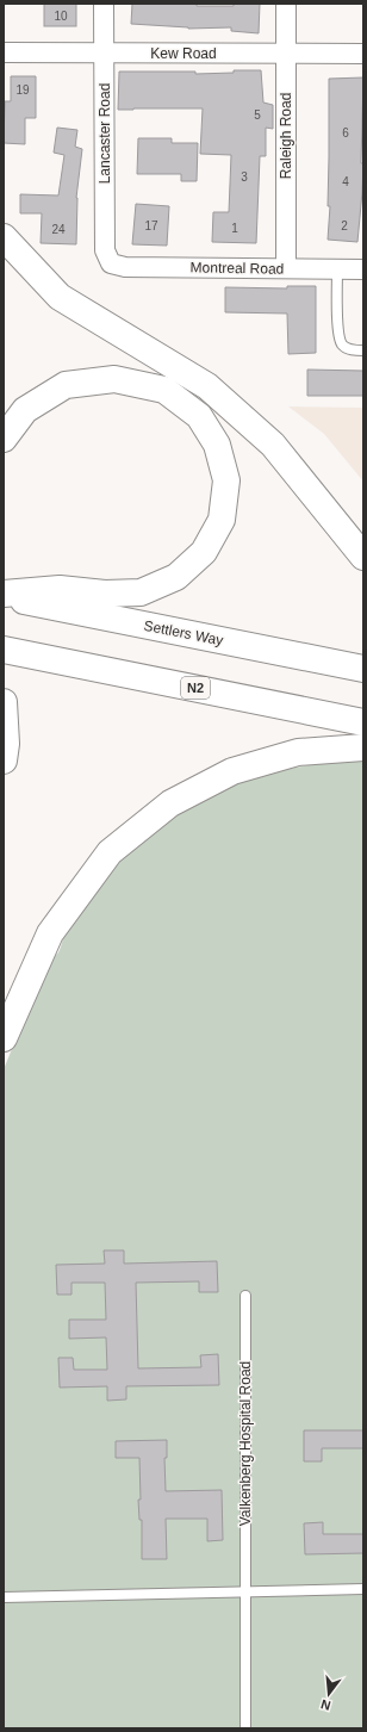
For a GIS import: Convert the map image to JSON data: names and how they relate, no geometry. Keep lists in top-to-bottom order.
{
  "streets": {
    "highway": ["Settlers Way", "N2"],
    "street": [
      "Kew Road",
      "Lancaster Road",
      "Raleigh Road",
      "Montreal Road"
    ],
    "lane": ["Valkenberg Hospital Road"]
  },
  "crossings": [
    ["Kew Road", "Lancaster Road"],
    ["Kew Road", "Raleigh Road"],
    ["Lancaster Road", "Montreal Road"],
    ["Raleigh Road", "Montreal Road"]
  ],
  "house_numbers": [
    "10",
    "19",
    "5",
    "6",
    "3",
    "4",
    "17",
    "2",
    "1",
    "24"
  ],
  "north": "bottom"
}
